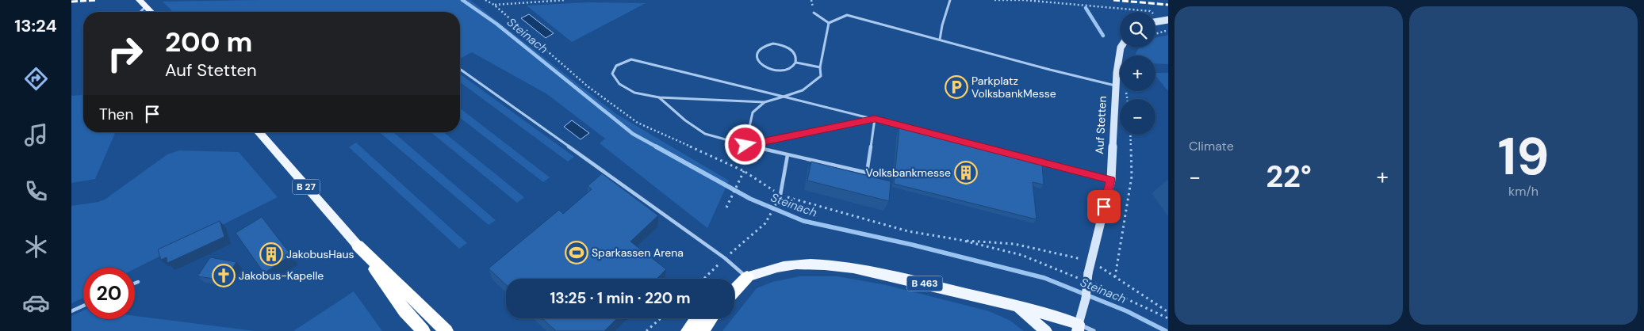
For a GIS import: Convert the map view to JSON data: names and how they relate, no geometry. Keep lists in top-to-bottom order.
{
  "streets": {
    "highway": ["B 27", "B 463"],
    "street": ["Auf Stetten"]
  },
  "crossings": [
    ["Auf Stetten", "B 463"]
  ],
  "water": ["Steinach"],
  "places": {
    "parking": ["Parkplatz VolksbankMesse"],
    "building": ["Volksbankmesse", "JakobusHaus"],
    "sports": ["Sparkassen Arena"],
    "church": ["Jakobus-Kapelle"]
  },
  "page": {
    "tabs": "13:24",
    "tile": [
      "Climate",
      ["19", "km/h"]
    ],
    "map_buttons": ["+", "−"],
    "turn": ["200 m", "Auf Stetten"],
    "then": "Then",
    "heat": ["−", "22°", "+"],
    "limit": "20",
    "trip": "13:25 · 1 min · 220 m"
  }
}
